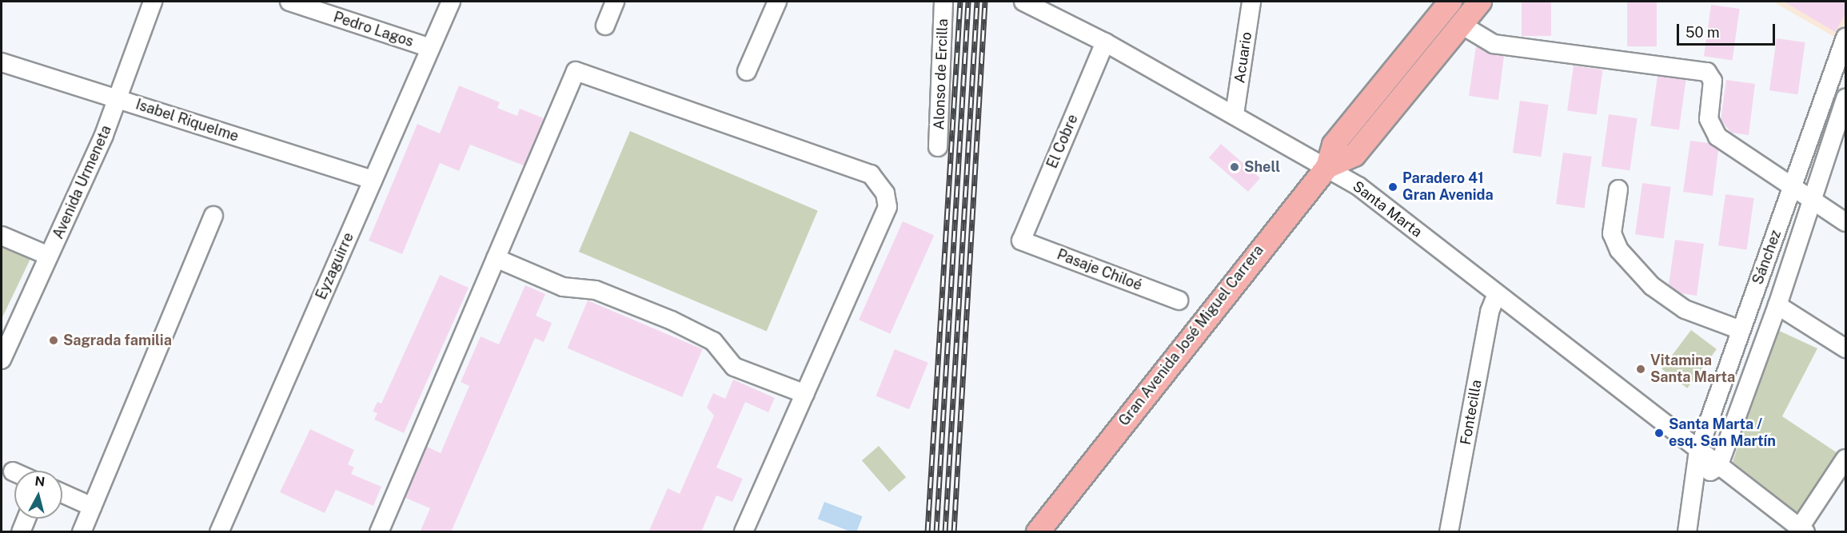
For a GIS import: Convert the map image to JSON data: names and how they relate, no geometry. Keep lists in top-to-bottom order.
{
  "streets": {
    "main road": ["Gran Avenida José Miguel Carrera"],
    "street": [
      "Pedro Lagos",
      "Acuario",
      "Alonso de Ercilla",
      "Isabel Riquelme",
      "El Cobre",
      "Avenida Urmeneta",
      "Santa Marta",
      "Sánchez",
      "Eyzaguirre",
      "Pasaje Chiloé",
      "Fontecilla"
    ]
  },
  "crossings": [
    ["Pedro Lagos", "Eyzaguirre"],
    ["Acuario", "Santa Marta"],
    ["Isabel Riquelme", "Avenida Urmeneta"],
    ["Isabel Riquelme", "Eyzaguirre"],
    ["El Cobre", "Santa Marta"],
    ["El Cobre", "Pasaje Chiloé"],
    ["Santa Marta", "Sánchez"],
    ["Santa Marta", "Gran Avenida José Miguel Carrera"],
    ["Santa Marta", "Fontecilla"]
  ],
  "places": [
    "Shell",
    "Paradero 41 Gran Avenida",
    "Sagrada familia",
    "Vitamina Santa Marta",
    "Santa Marta / esq. San Martín"
  ],
  "scale_bar": "50 m",
  "north": "top"
}
